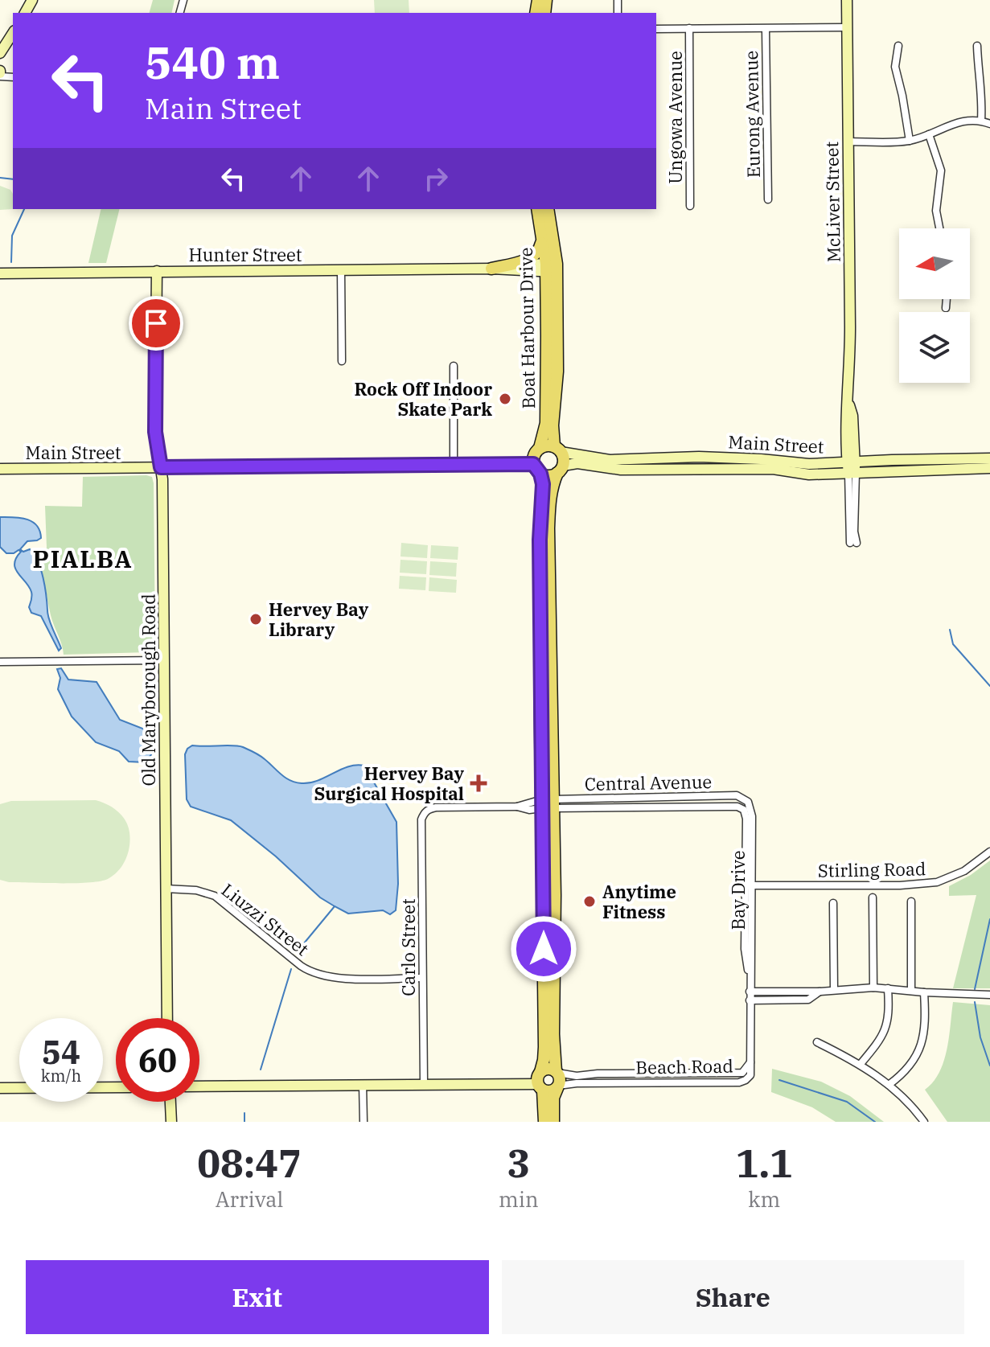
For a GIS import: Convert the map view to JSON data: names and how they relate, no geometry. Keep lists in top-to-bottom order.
{
  "streets": {
    "main road": ["Boat Harbour Drive"],
    "street": [
      "Eurong Avenue",
      "Ungowa Avenue",
      "McLiver Street",
      "Hunter Street",
      "Main Street",
      "Old Maryborough Road",
      "Central Avenue",
      "Stirling Road",
      "Bay Drive",
      "Liuzzi Street",
      "Carlo Street",
      "Beach Road"
    ]
  },
  "crossings": [
    ["McLiver Street", "Main Street"],
    ["Hunter Street", "Boat Harbour Drive"],
    ["Hunter Street", "Old Maryborough Road"],
    ["Boat Harbour Drive", "Main Street"],
    ["Main Street", "Old Maryborough Road"],
    ["Old Maryborough Road", "Liuzzi Street"],
    ["Central Avenue", "Bay Drive"],
    ["Central Avenue", "Carlo Street"],
    ["Stirling Road", "Bay Drive"],
    ["Bay Drive", "Beach Road"],
    ["Liuzzi Street", "Carlo Street"]
  ],
  "districts": ["PIALBA"],
  "places": {
    "other": ["Rock Off Indoor Skate Park", "Hervey Bay Library", "Anytime Fitness"],
    "health": ["Hervey Bay Surgical Hospital"]
  },
  "north": "left",
  "page": {
    "turn": ["540 m", "Main Street"],
    "speed": "54 km/h",
    "limit": "60",
    "eta": [
      "08:47",
      "Arrival",
      "3",
      "min",
      "1.1",
      "km"
    ],
    "buttons": ["Exit", "Share"]
  }
}
